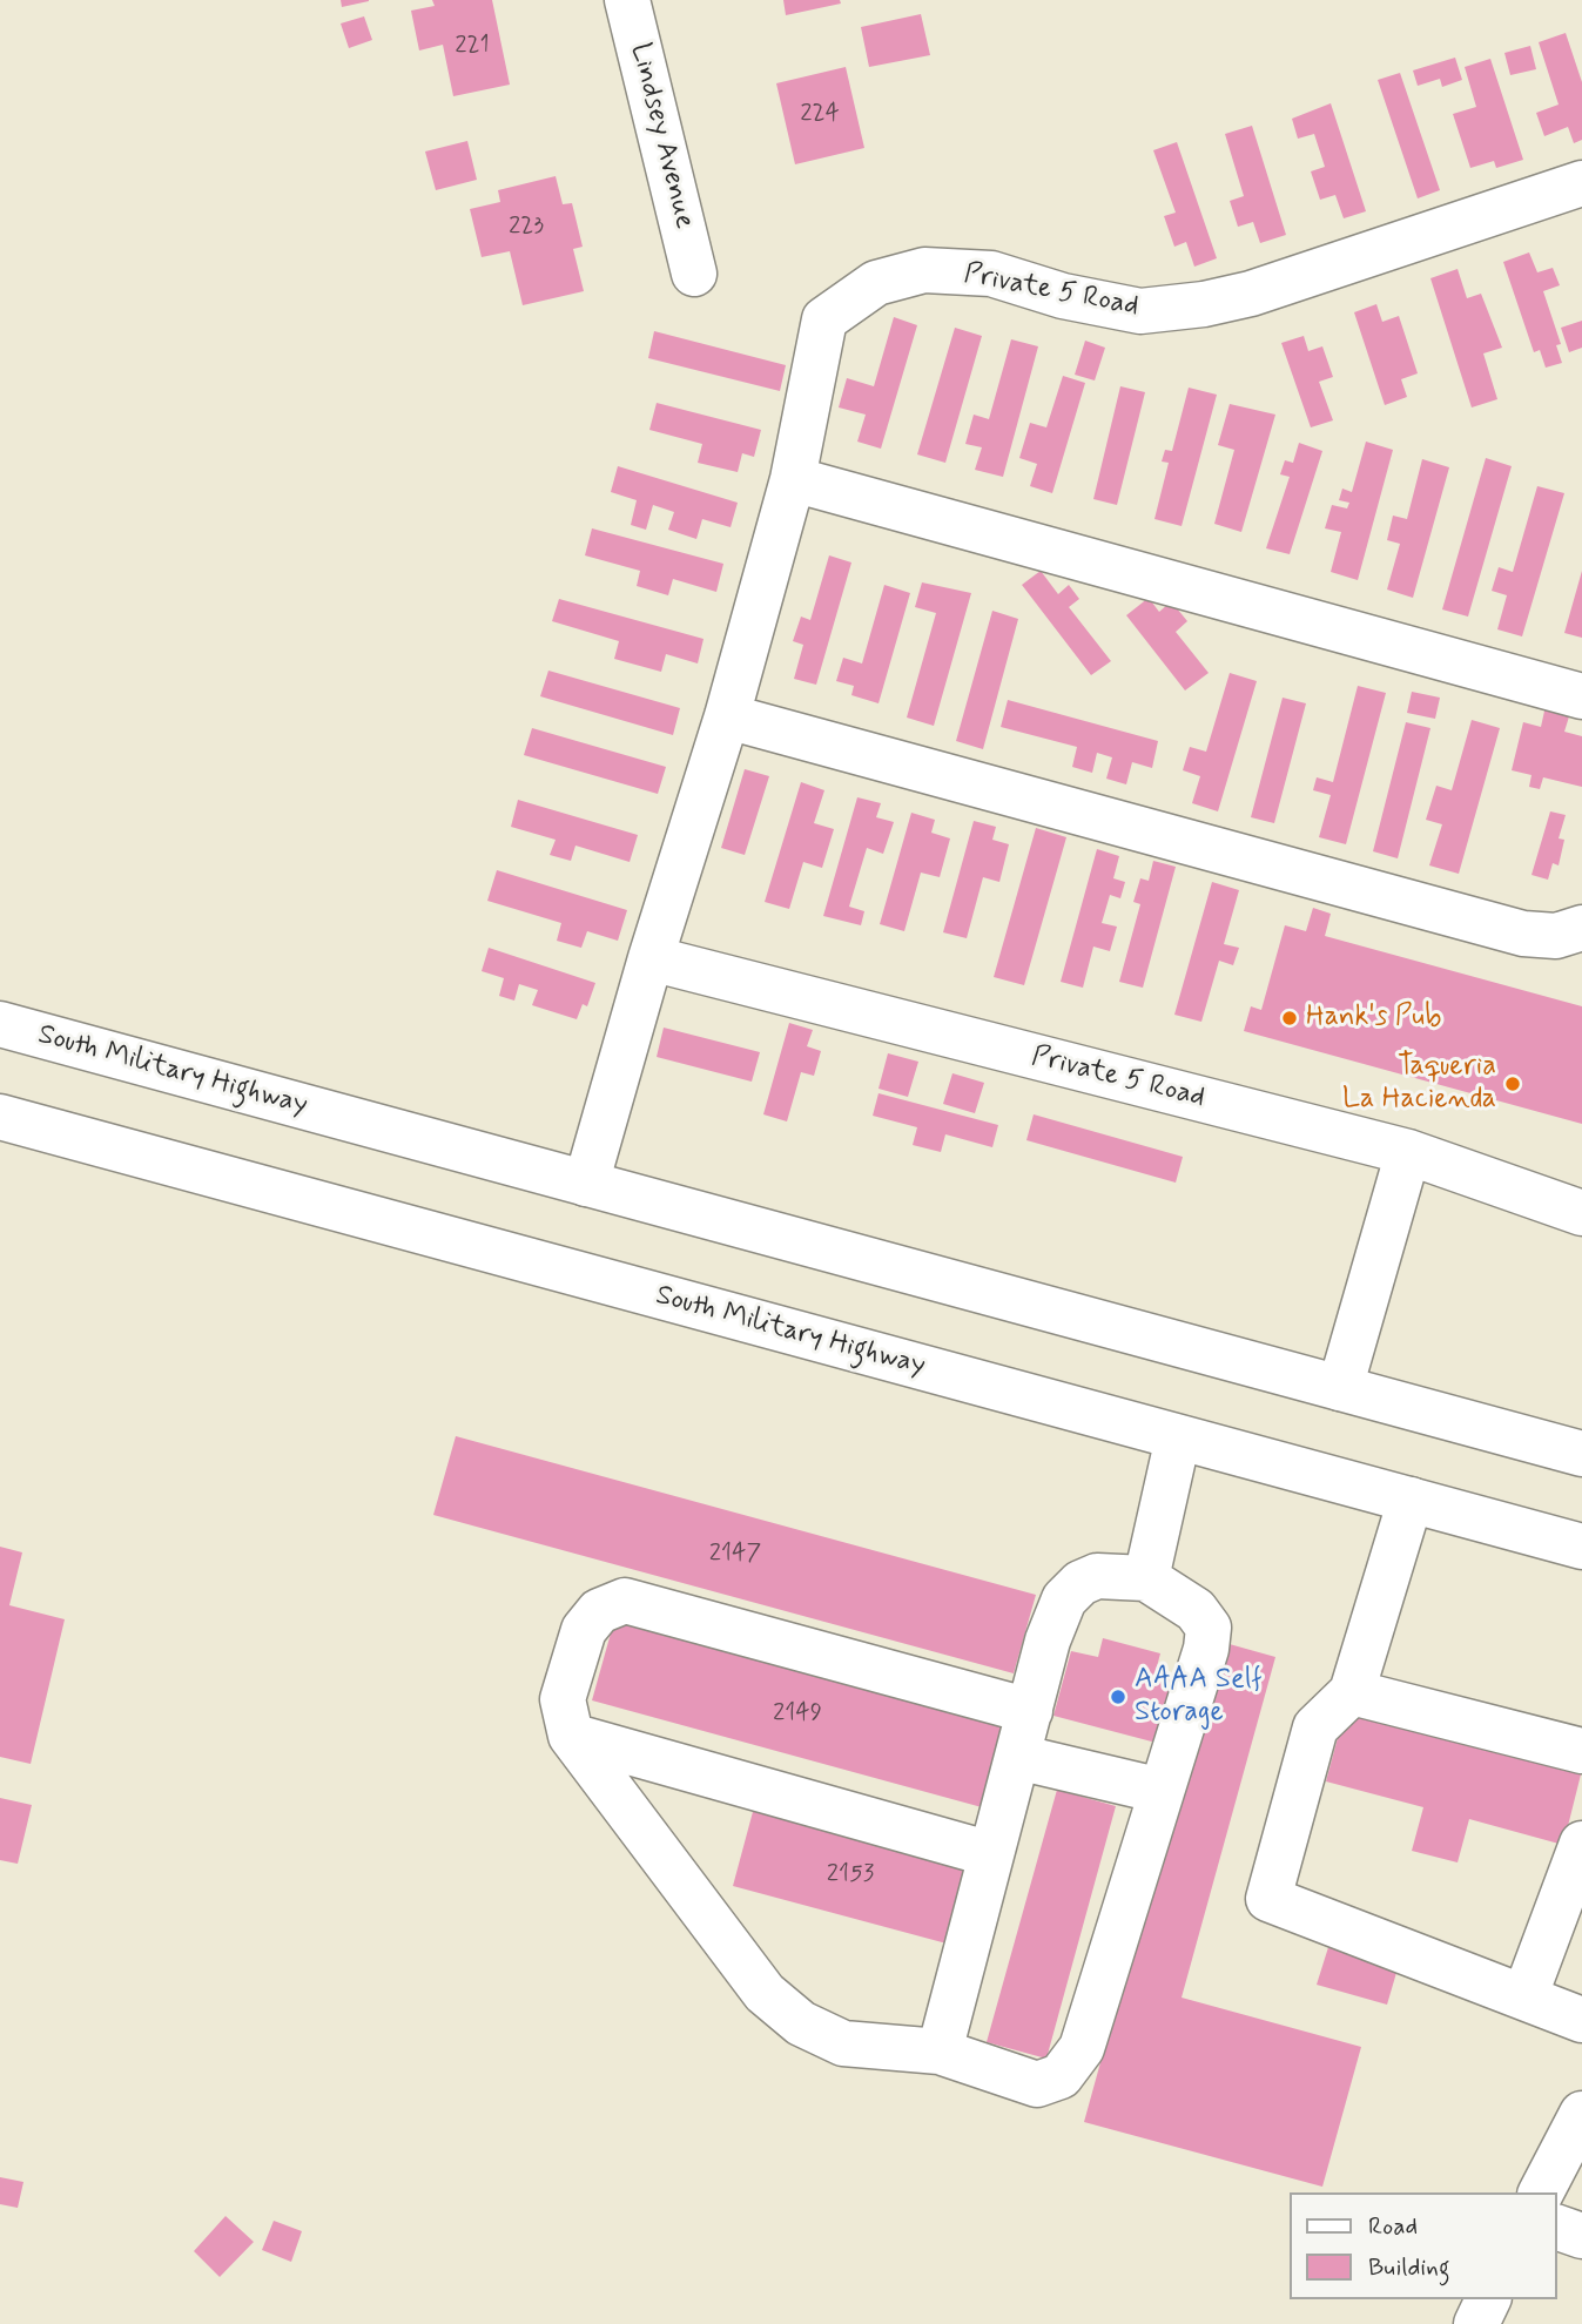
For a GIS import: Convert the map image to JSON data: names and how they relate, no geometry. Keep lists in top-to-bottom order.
{
  "streets": {
    "main road": ["Lindsey Avenue", "Private 5 Road", "South Military Highway"]
  },
  "crossings": [
    ["Private 5 Road", "South Military Highway"]
  ],
  "places": ["Hank's Pub", "Taqueria La Hacienda", "AAAA Self Storage"],
  "house_numbers": [
    "221",
    "224",
    "223",
    "2147",
    "2149",
    "2153"
  ],
  "legend": ["Road", "Building"]
}
